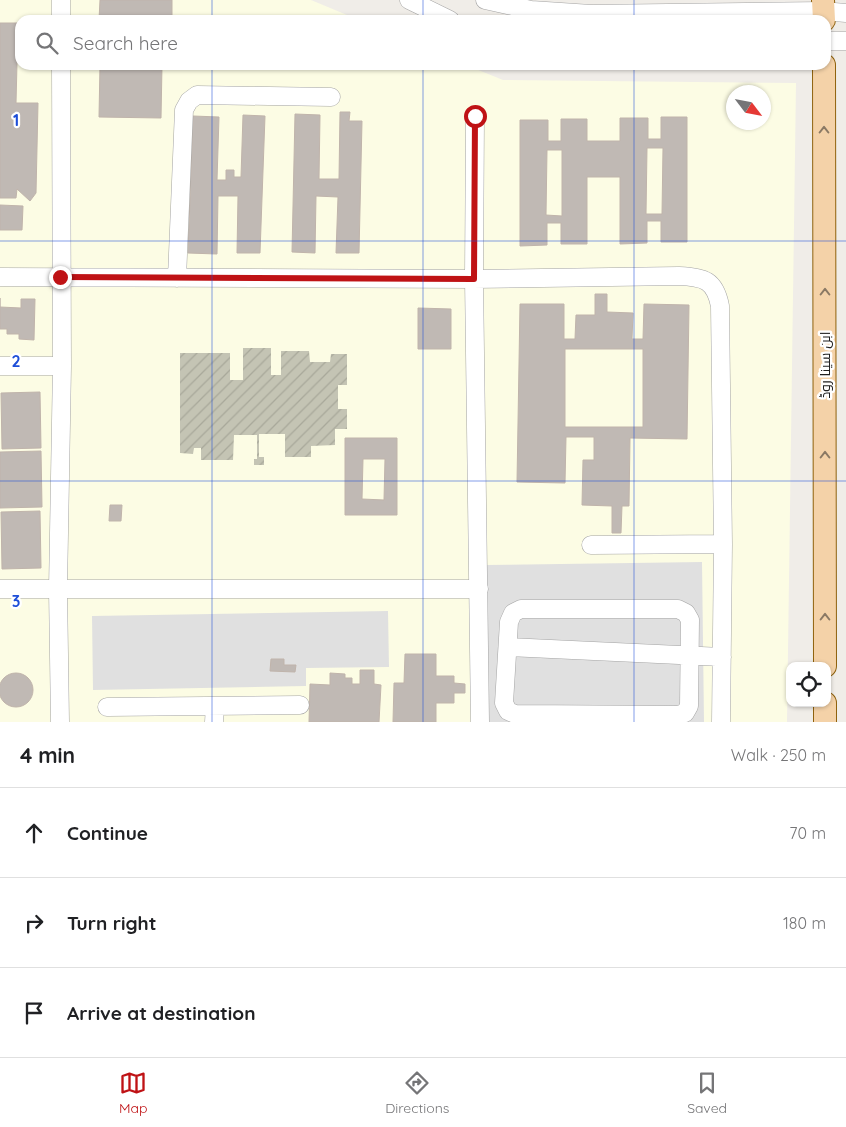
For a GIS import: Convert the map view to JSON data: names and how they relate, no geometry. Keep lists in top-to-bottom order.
{
  "streets": {
    "main road": ["ابن سینا روڈ"]
  },
  "one_way": ["ابن سینا روڈ"],
  "north": "bottom right",
  "page": {
    "search": "Search here",
    "heading": ["4 min", "Walk · 250 m"],
    "list": [
      ["Continue", "70 m"],
      ["Turn right", "180 m"],
      "Arrive at destination"
    ],
    "nav": ["Map", "Directions", "Saved"]
  },
  "grid": {
    "rows": ["1", "2", "3"]
  }
}
